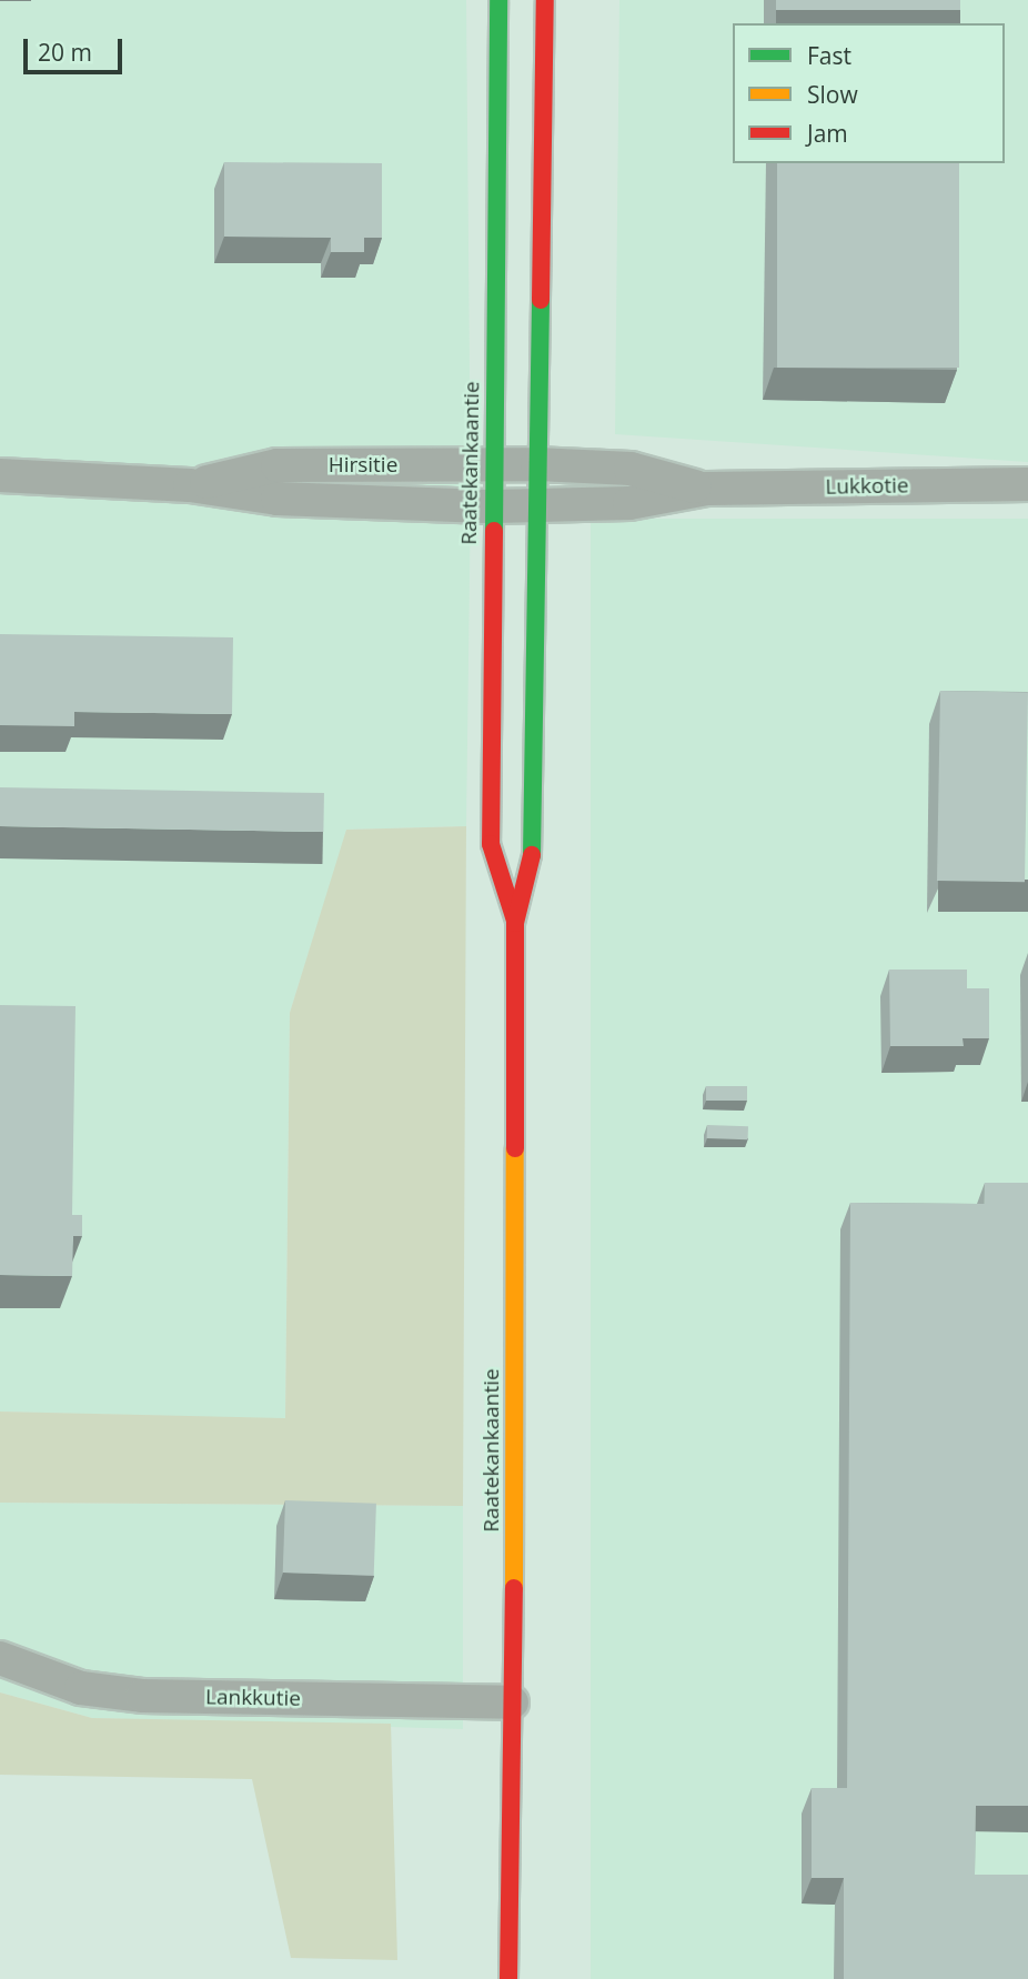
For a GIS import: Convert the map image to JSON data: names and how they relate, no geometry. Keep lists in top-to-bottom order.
{
  "streets": {
    "main road": ["Raatekankaantie"],
    "street": ["Hirsitie", "Lukkotie", "Lankkutie"]
  },
  "crossings": [
    ["Raatekankaantie", "Hirsitie"],
    ["Raatekankaantie", "Lankkutie"],
    ["Hirsitie", "Lukkotie"]
  ],
  "legend": ["Fast", "Slow", "Jam"],
  "scale_bar": "20 m"
}
